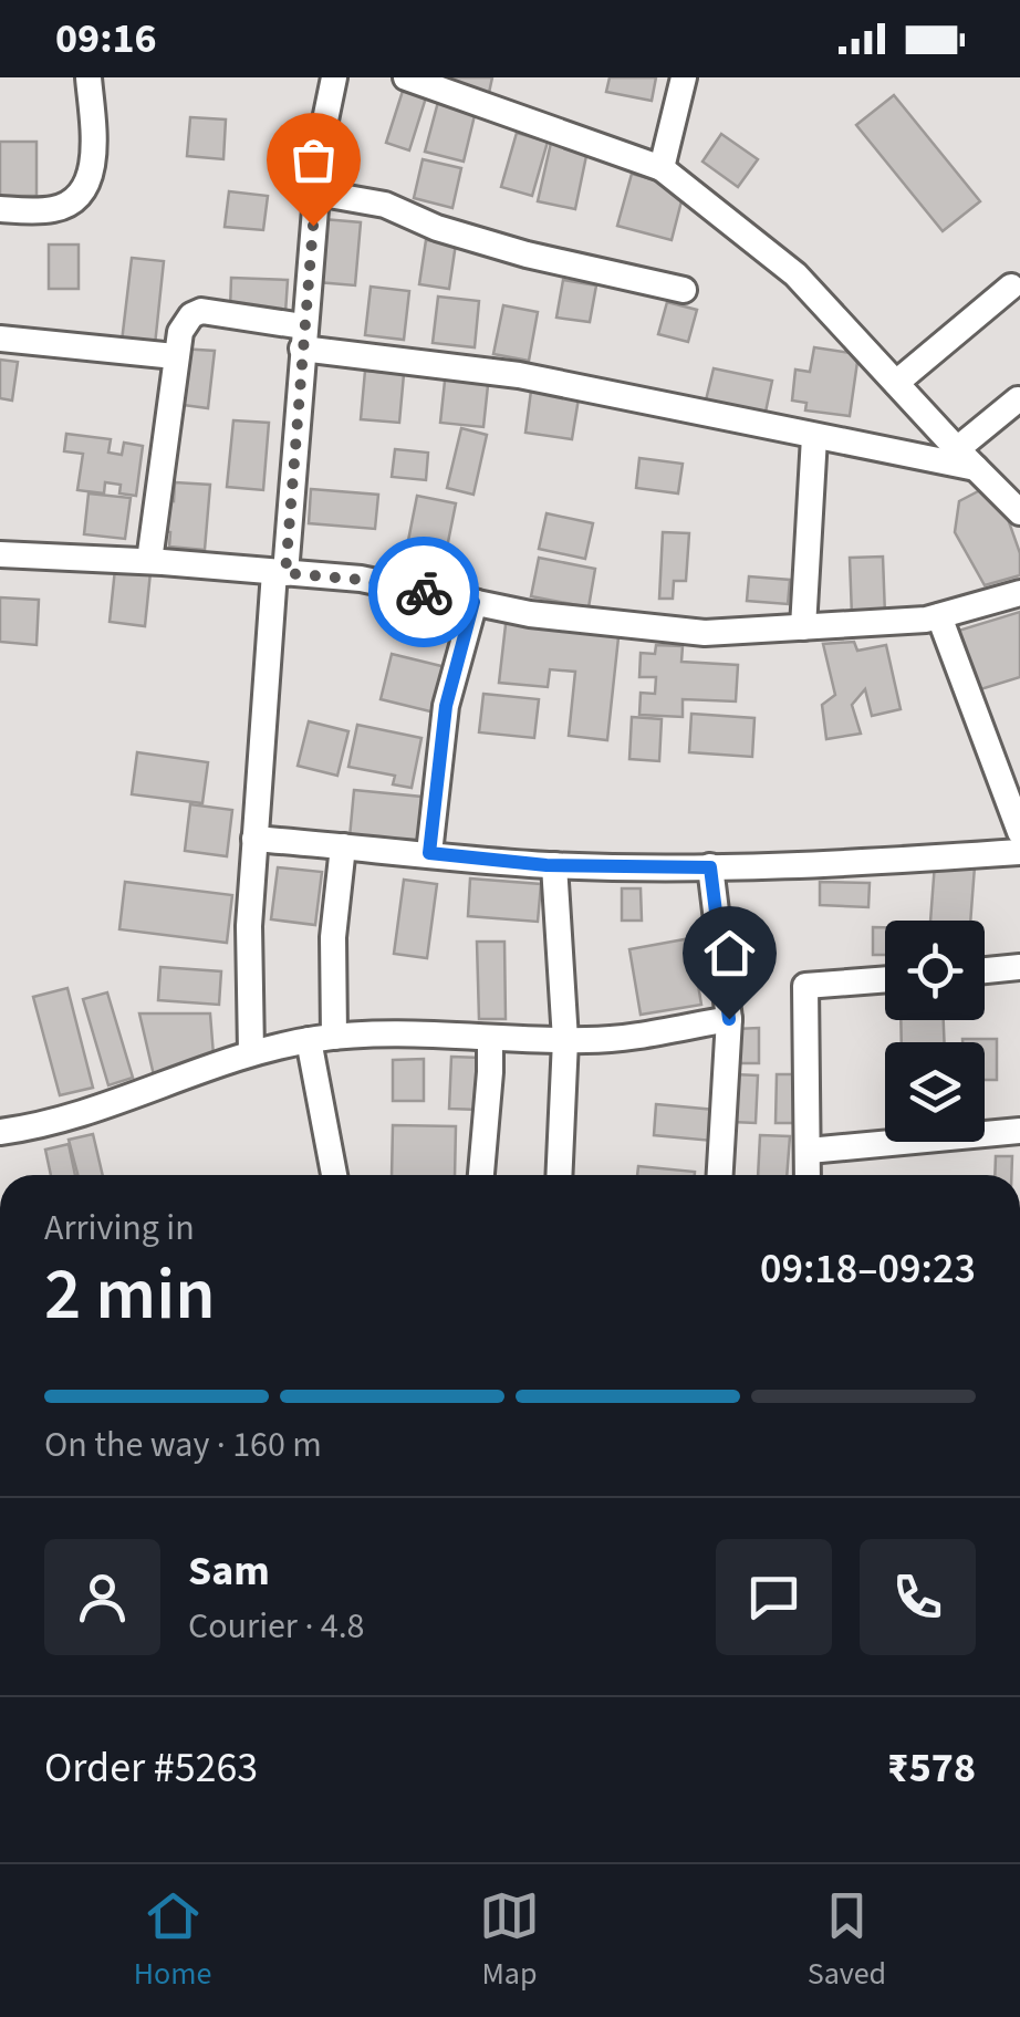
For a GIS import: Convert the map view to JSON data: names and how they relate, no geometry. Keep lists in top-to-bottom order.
{
  "page": {
    "status": "09:16",
    "heading": ["2 min", "Arriving in", "09:18–09:23"],
    "panel": [
      "Sam",
      "Courier · 4.8",
      "Order #5263",
      "₹578"
    ],
    "bar": "On the way · 160 m",
    "tabs": ["Home", "Map", "Saved"]
  }
}
